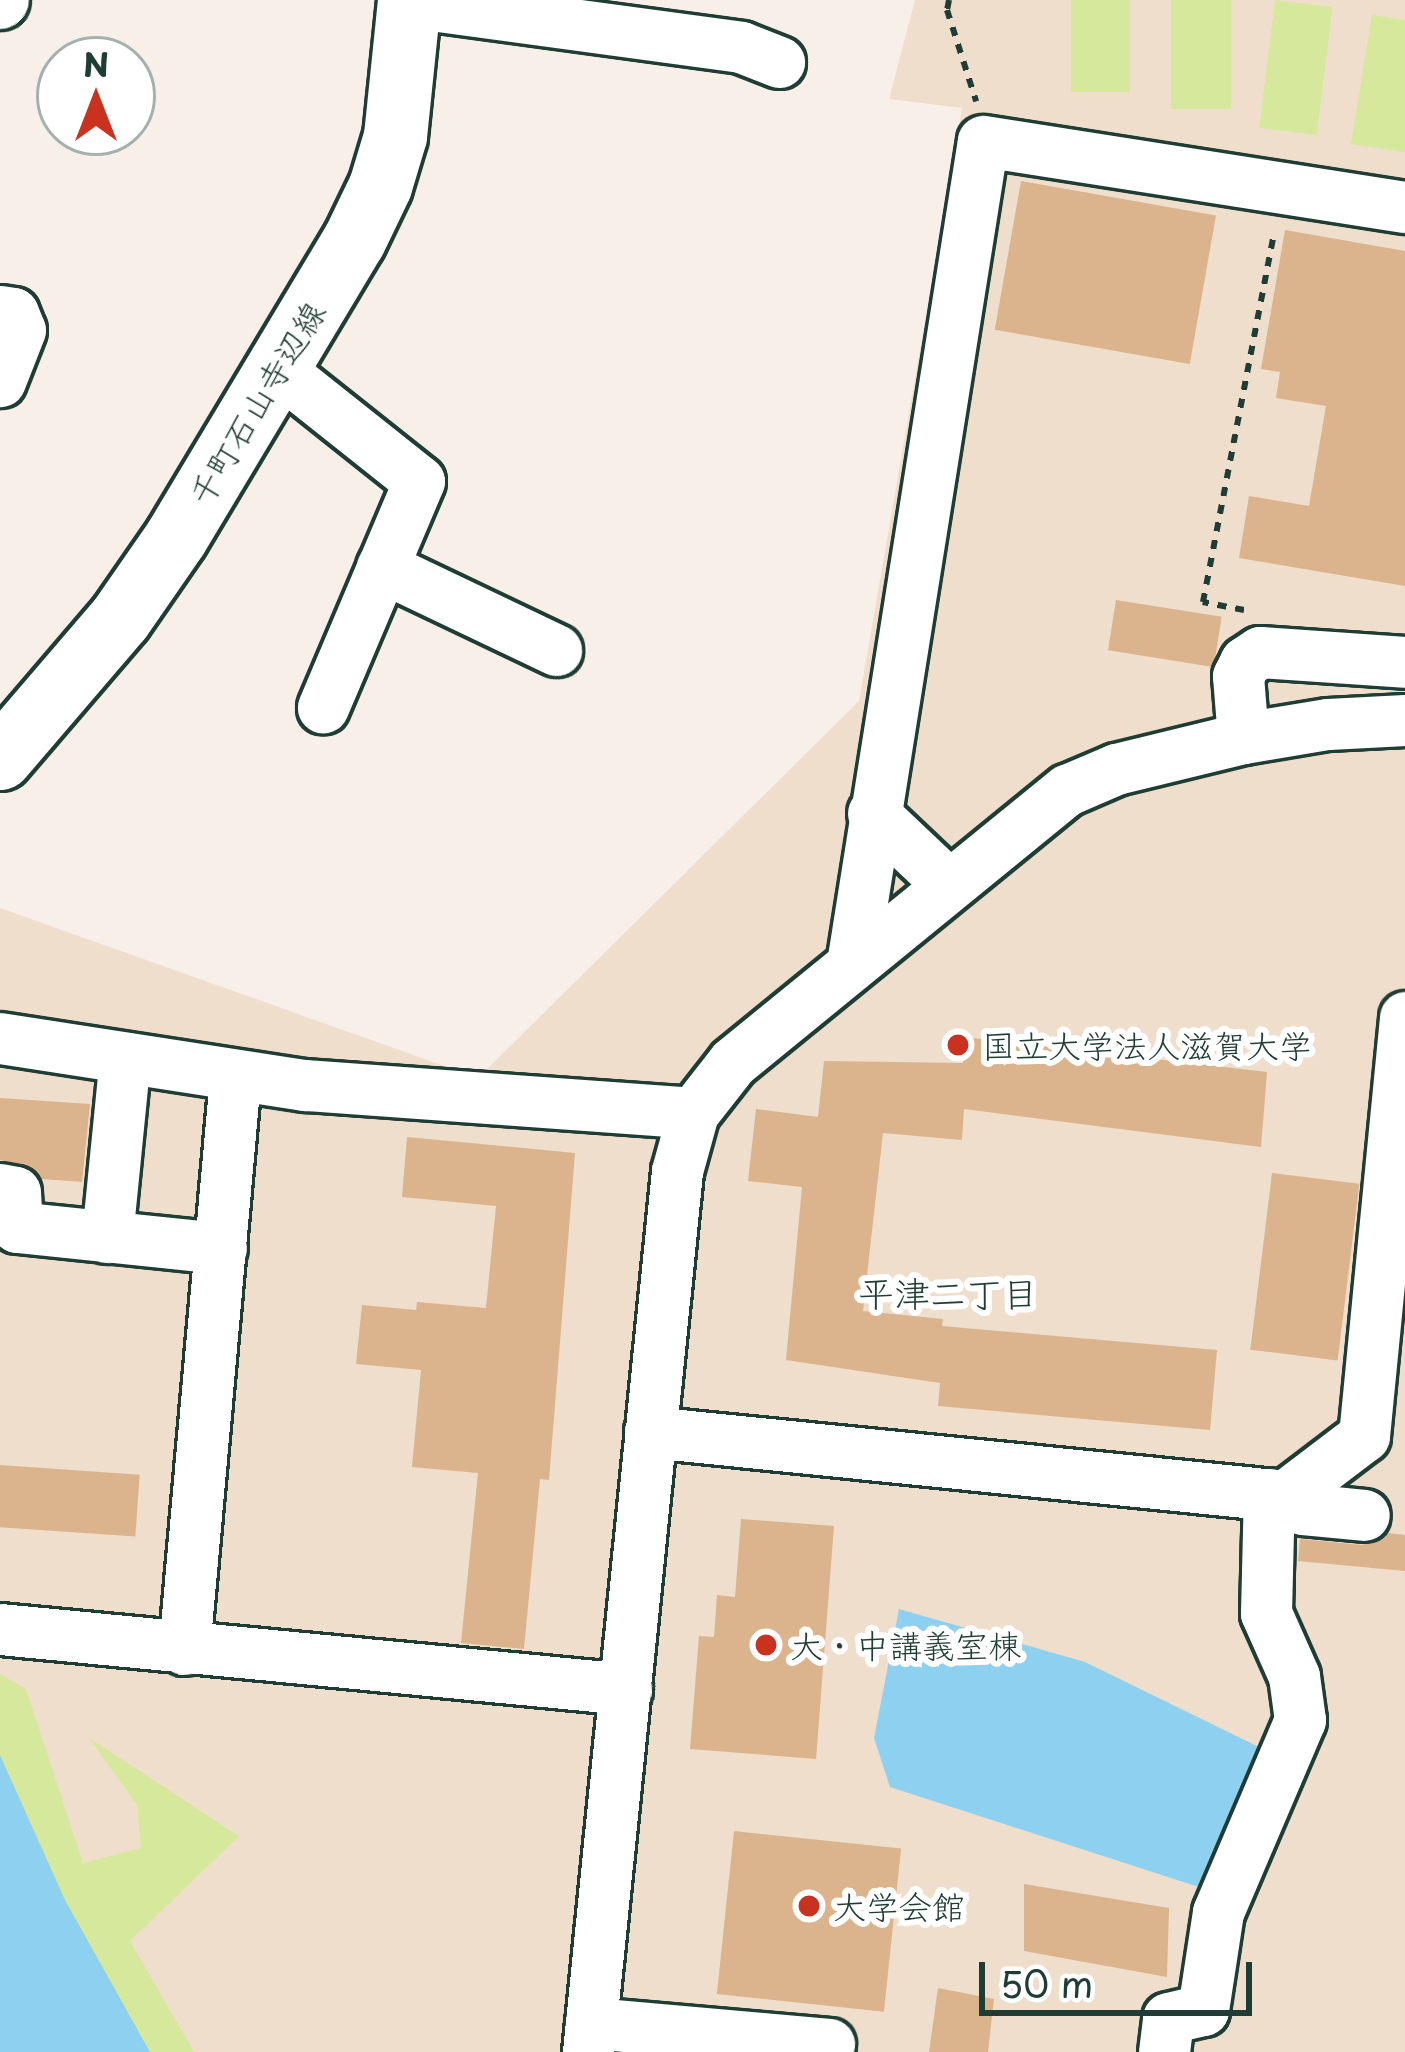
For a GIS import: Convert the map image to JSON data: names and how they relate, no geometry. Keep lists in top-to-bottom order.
{
  "streets": {
    "main road": ["千町石山寺辺線"]
  },
  "districts": ["平津二丁目"],
  "places": ["国立大学法人滋賀大学", "大・中講義室棟", "大学会館"],
  "scale_bar": "50 m",
  "north": "top"
}
